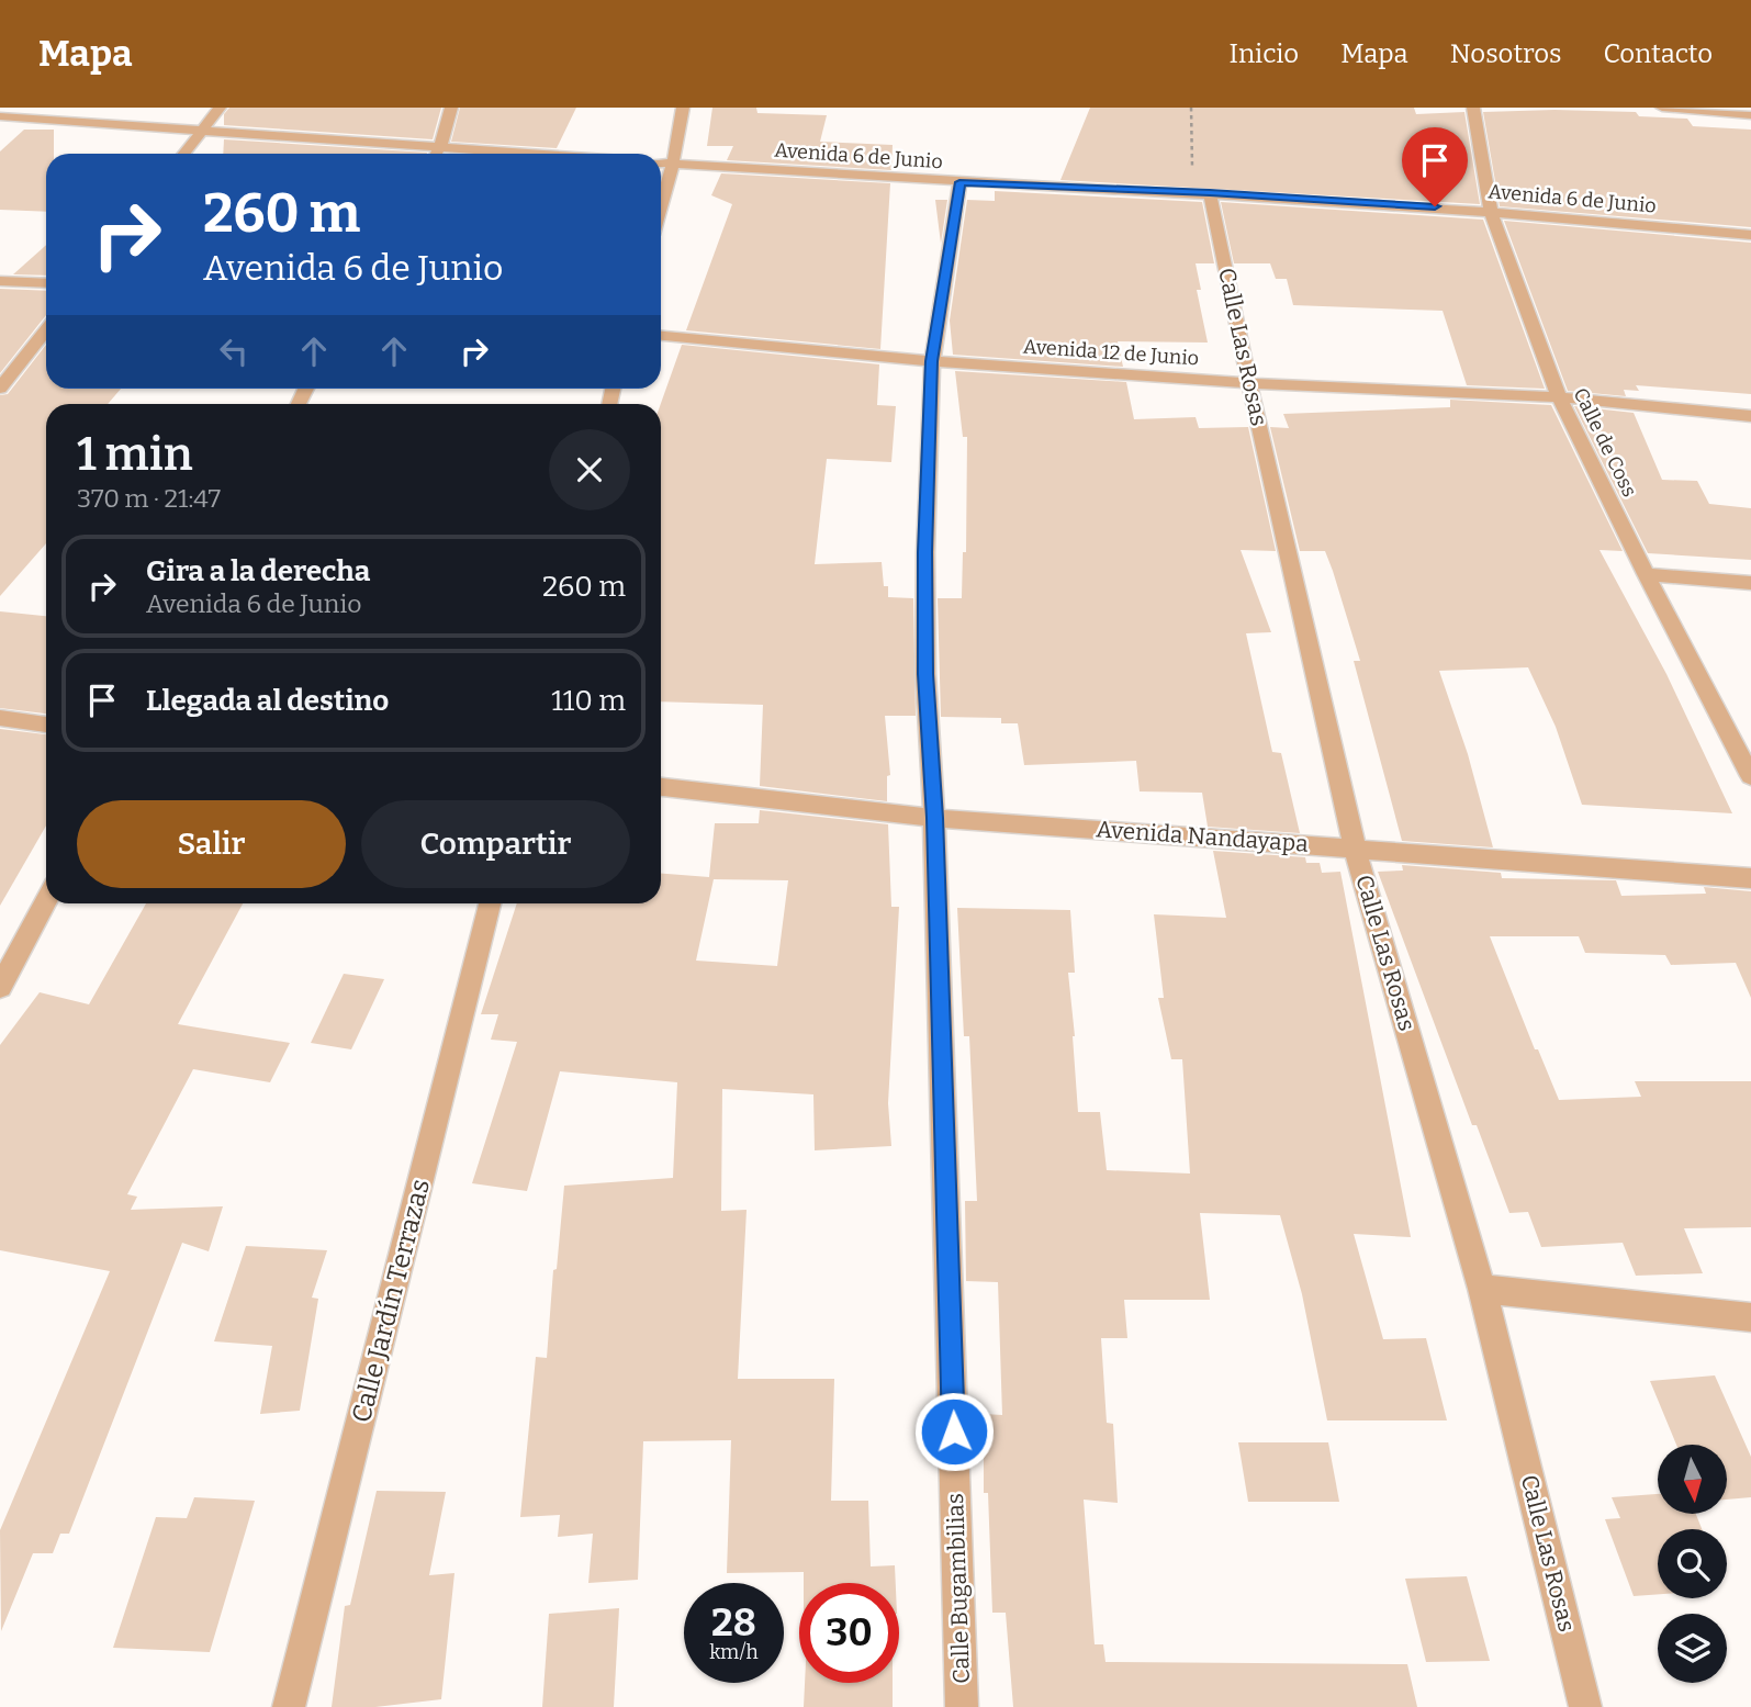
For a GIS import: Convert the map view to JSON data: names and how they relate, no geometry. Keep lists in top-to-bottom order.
{
  "streets": {
    "street": [
      "Avenida 6 de Junio",
      "Calle Las Rosas",
      "Avenida 12 de Junio",
      "Calle de Coss",
      "Avenida Nandayapa",
      "Calle Jardín Terrazas",
      "Calle Bugambilias"
    ]
  },
  "crossings": [
    ["Avenida 6 de Junio", "Calle Las Rosas"],
    ["Avenida 6 de Junio", "Calle de Coss"],
    ["Avenida 6 de Junio", "Calle Bugambilias"],
    ["Calle Las Rosas", "Avenida 12 de Junio"],
    ["Calle Las Rosas", "Avenida Nandayapa"],
    ["Avenida 12 de Junio", "Calle de Coss"],
    ["Avenida 12 de Junio", "Calle Bugambilias"],
    ["Avenida Nandayapa", "Calle Bugambilias"]
  ],
  "north": "bottom",
  "page": {
    "header": "Mapa",
    "nav": [
      "Inicio",
      "Mapa",
      "Nosotros",
      "Contacto"
    ],
    "turn": ["260 m", "Avenida 6 de Junio"],
    "heading": ["1 min", "370 m · 21:47"],
    "list": [
      {
        "name": "Gira a la derecha",
        "note": "Avenida 6 de Junio",
        "value": "260 m"
      },
      {
        "name": "Llegada al destino",
        "value": "110 m"
      }
    ],
    "buttons": ["Salir", "Compartir"],
    "speed": "28 km/h",
    "limit": "30"
  }
}
